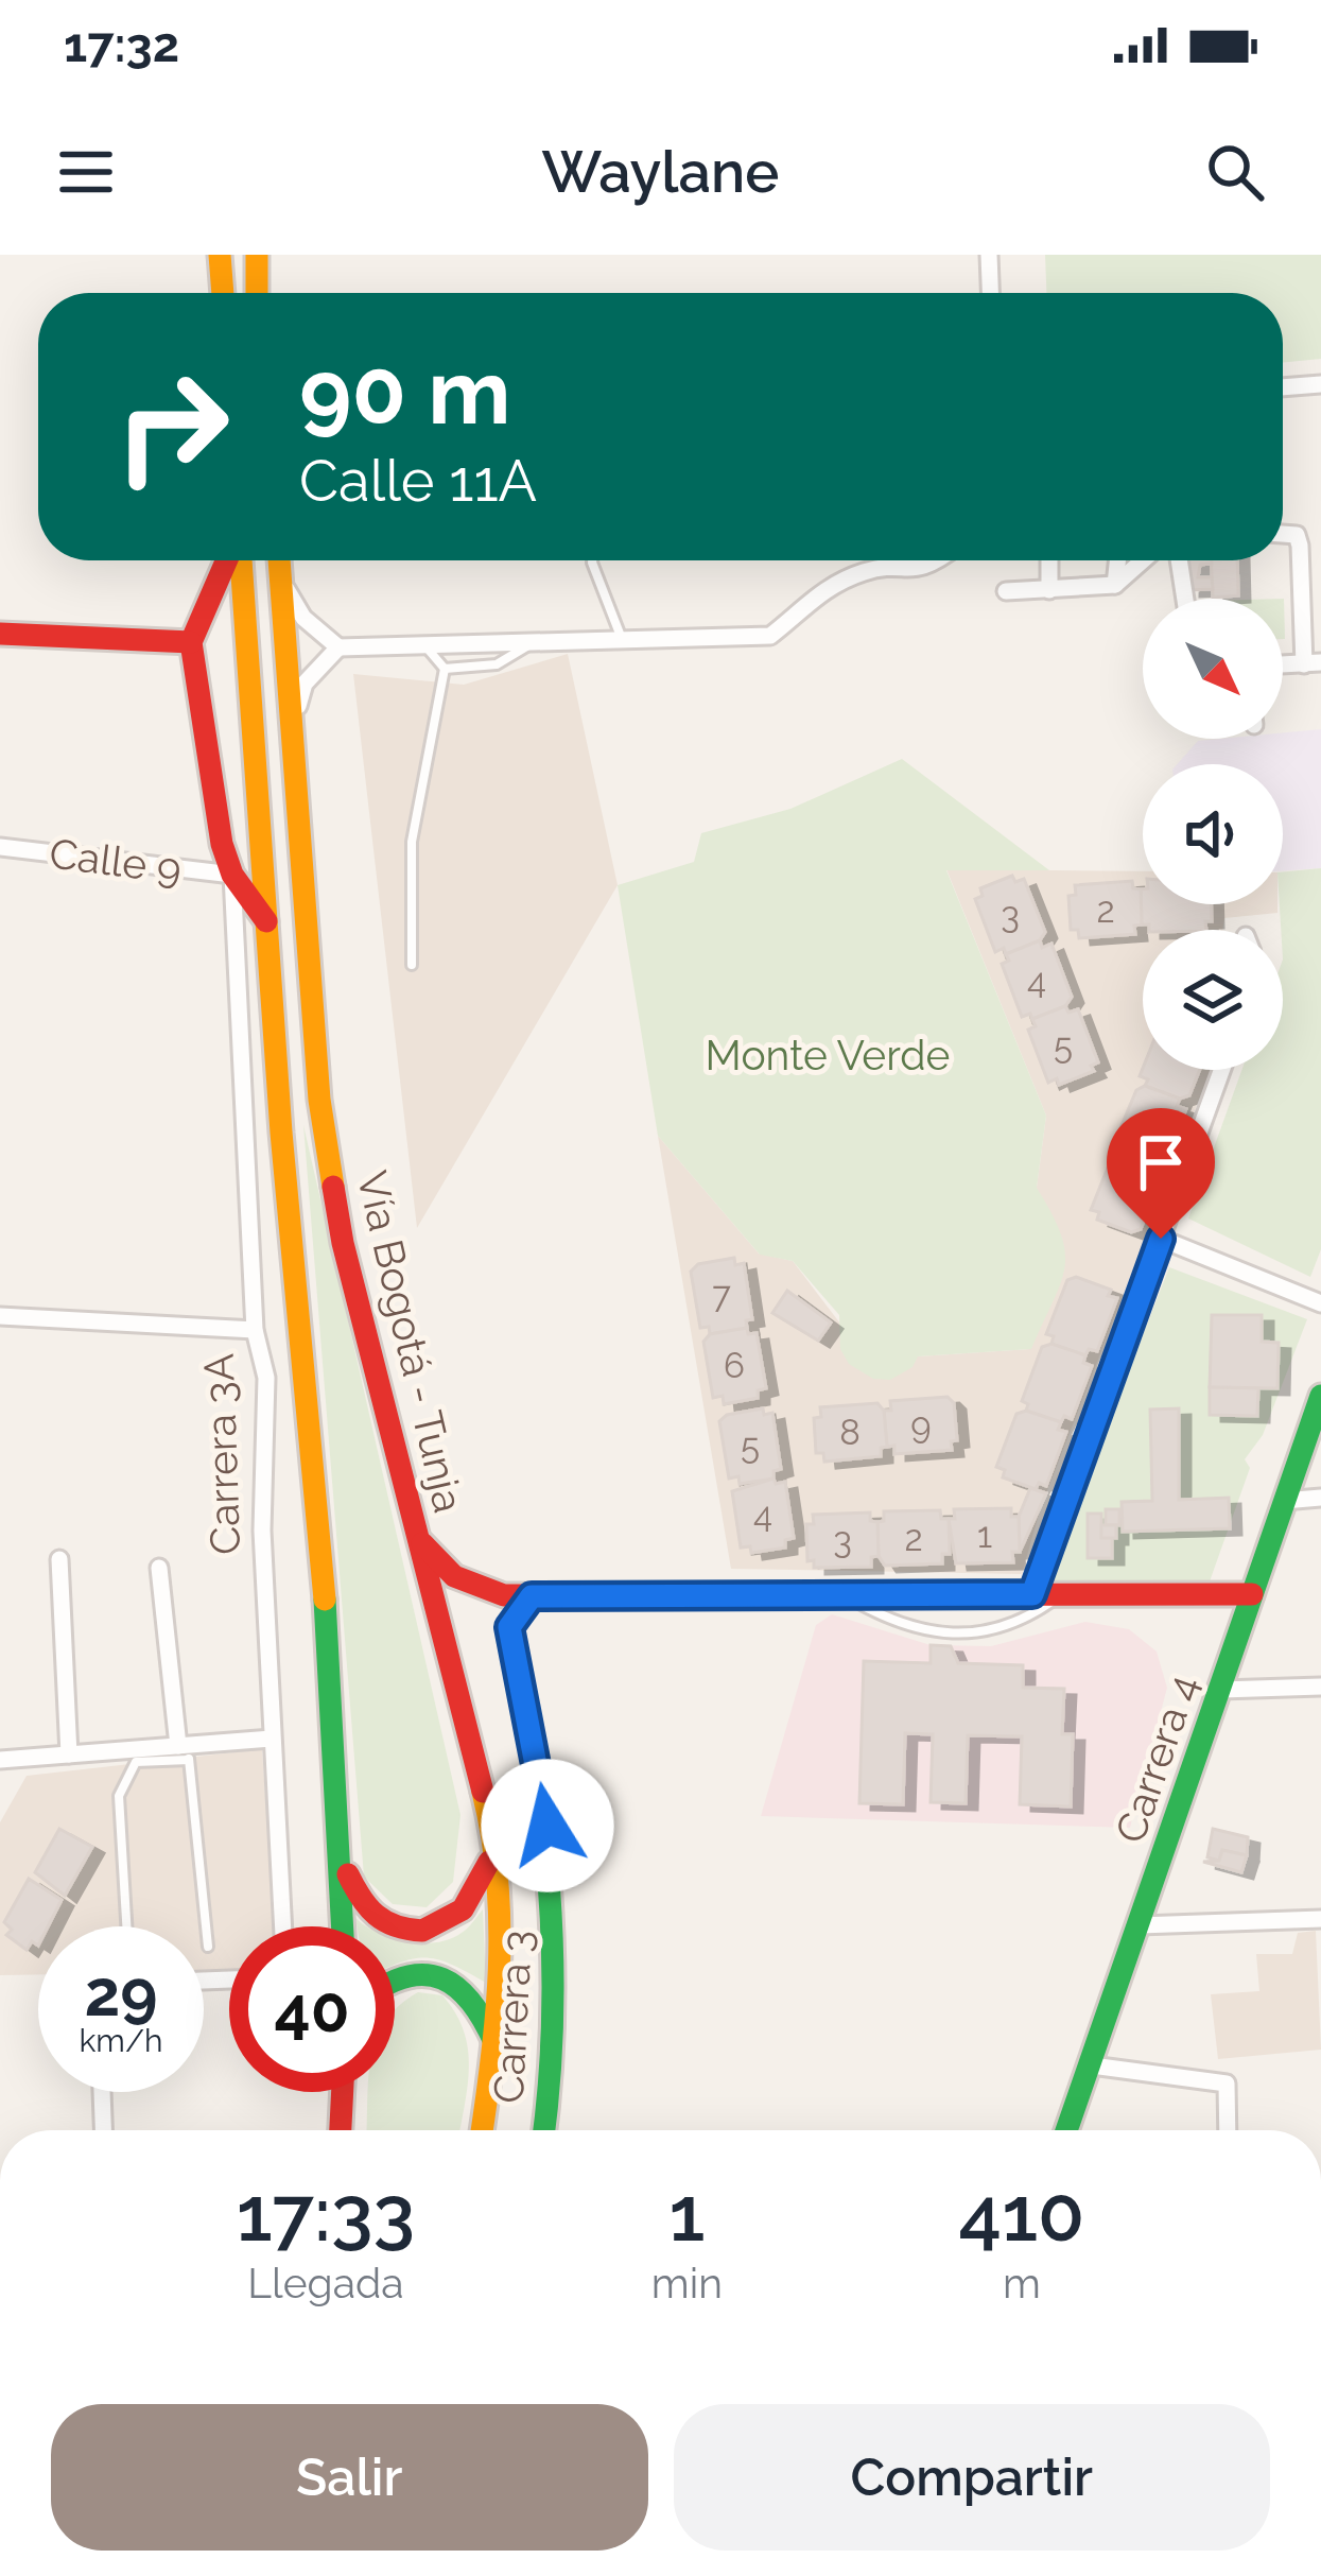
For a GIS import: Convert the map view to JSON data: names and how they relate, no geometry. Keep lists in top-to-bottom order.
{
  "streets": {
    "main road": [
      "Vía Bogotá - Tunja",
      "Carrera 3A",
      "Carrera 4",
      "Carrera 3"
    ],
    "street": ["Calle 9"]
  },
  "crossings": [
    ["Calle 9", "Carrera 3A"],
    ["Vía Bogotá - Tunja", "Carrera 3A"]
  ],
  "parks": ["Monte Verde"],
  "house_numbers": [
    "2",
    "3",
    "4",
    "5",
    "7",
    "6",
    "9",
    "8",
    "5",
    "4",
    "1",
    "2",
    "3"
  ],
  "north": "bottom right",
  "page": {
    "status": "17:32",
    "header": "Waylane",
    "turn": ["90 m", "Calle 11A"],
    "speed": "29 km/h",
    "limit": "40",
    "eta": [
      "17:33",
      "Llegada",
      "1",
      "min",
      "410",
      "m"
    ],
    "buttons": ["Salir", "Compartir"]
  }
}
